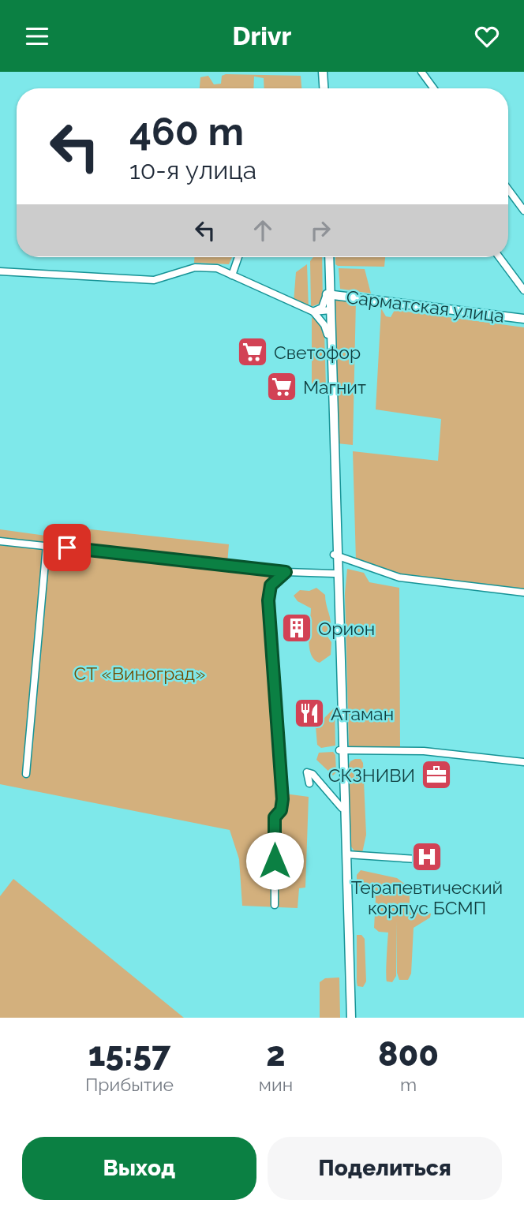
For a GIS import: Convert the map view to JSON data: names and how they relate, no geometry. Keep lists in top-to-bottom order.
{
  "streets": {
    "main road": ["Сарматская улица"]
  },
  "parks": ["СТ «Виноград»"],
  "places": {
    "supermarket": ["Светофор", "Магнит"],
    "building": ["Орион"],
    "restaurant": ["Атаман"],
    "office": ["СКЗНИВИ"],
    "hospital": ["Терапевтический корпус БСМП"]
  },
  "page": {
    "header": "Drivr",
    "turn": ["460 m", "10-я улица"],
    "eta": [
      "15:57",
      "Прибытие",
      "2",
      "мин",
      "800",
      "m"
    ],
    "buttons": ["Выход", "Поделиться"]
  }
}
